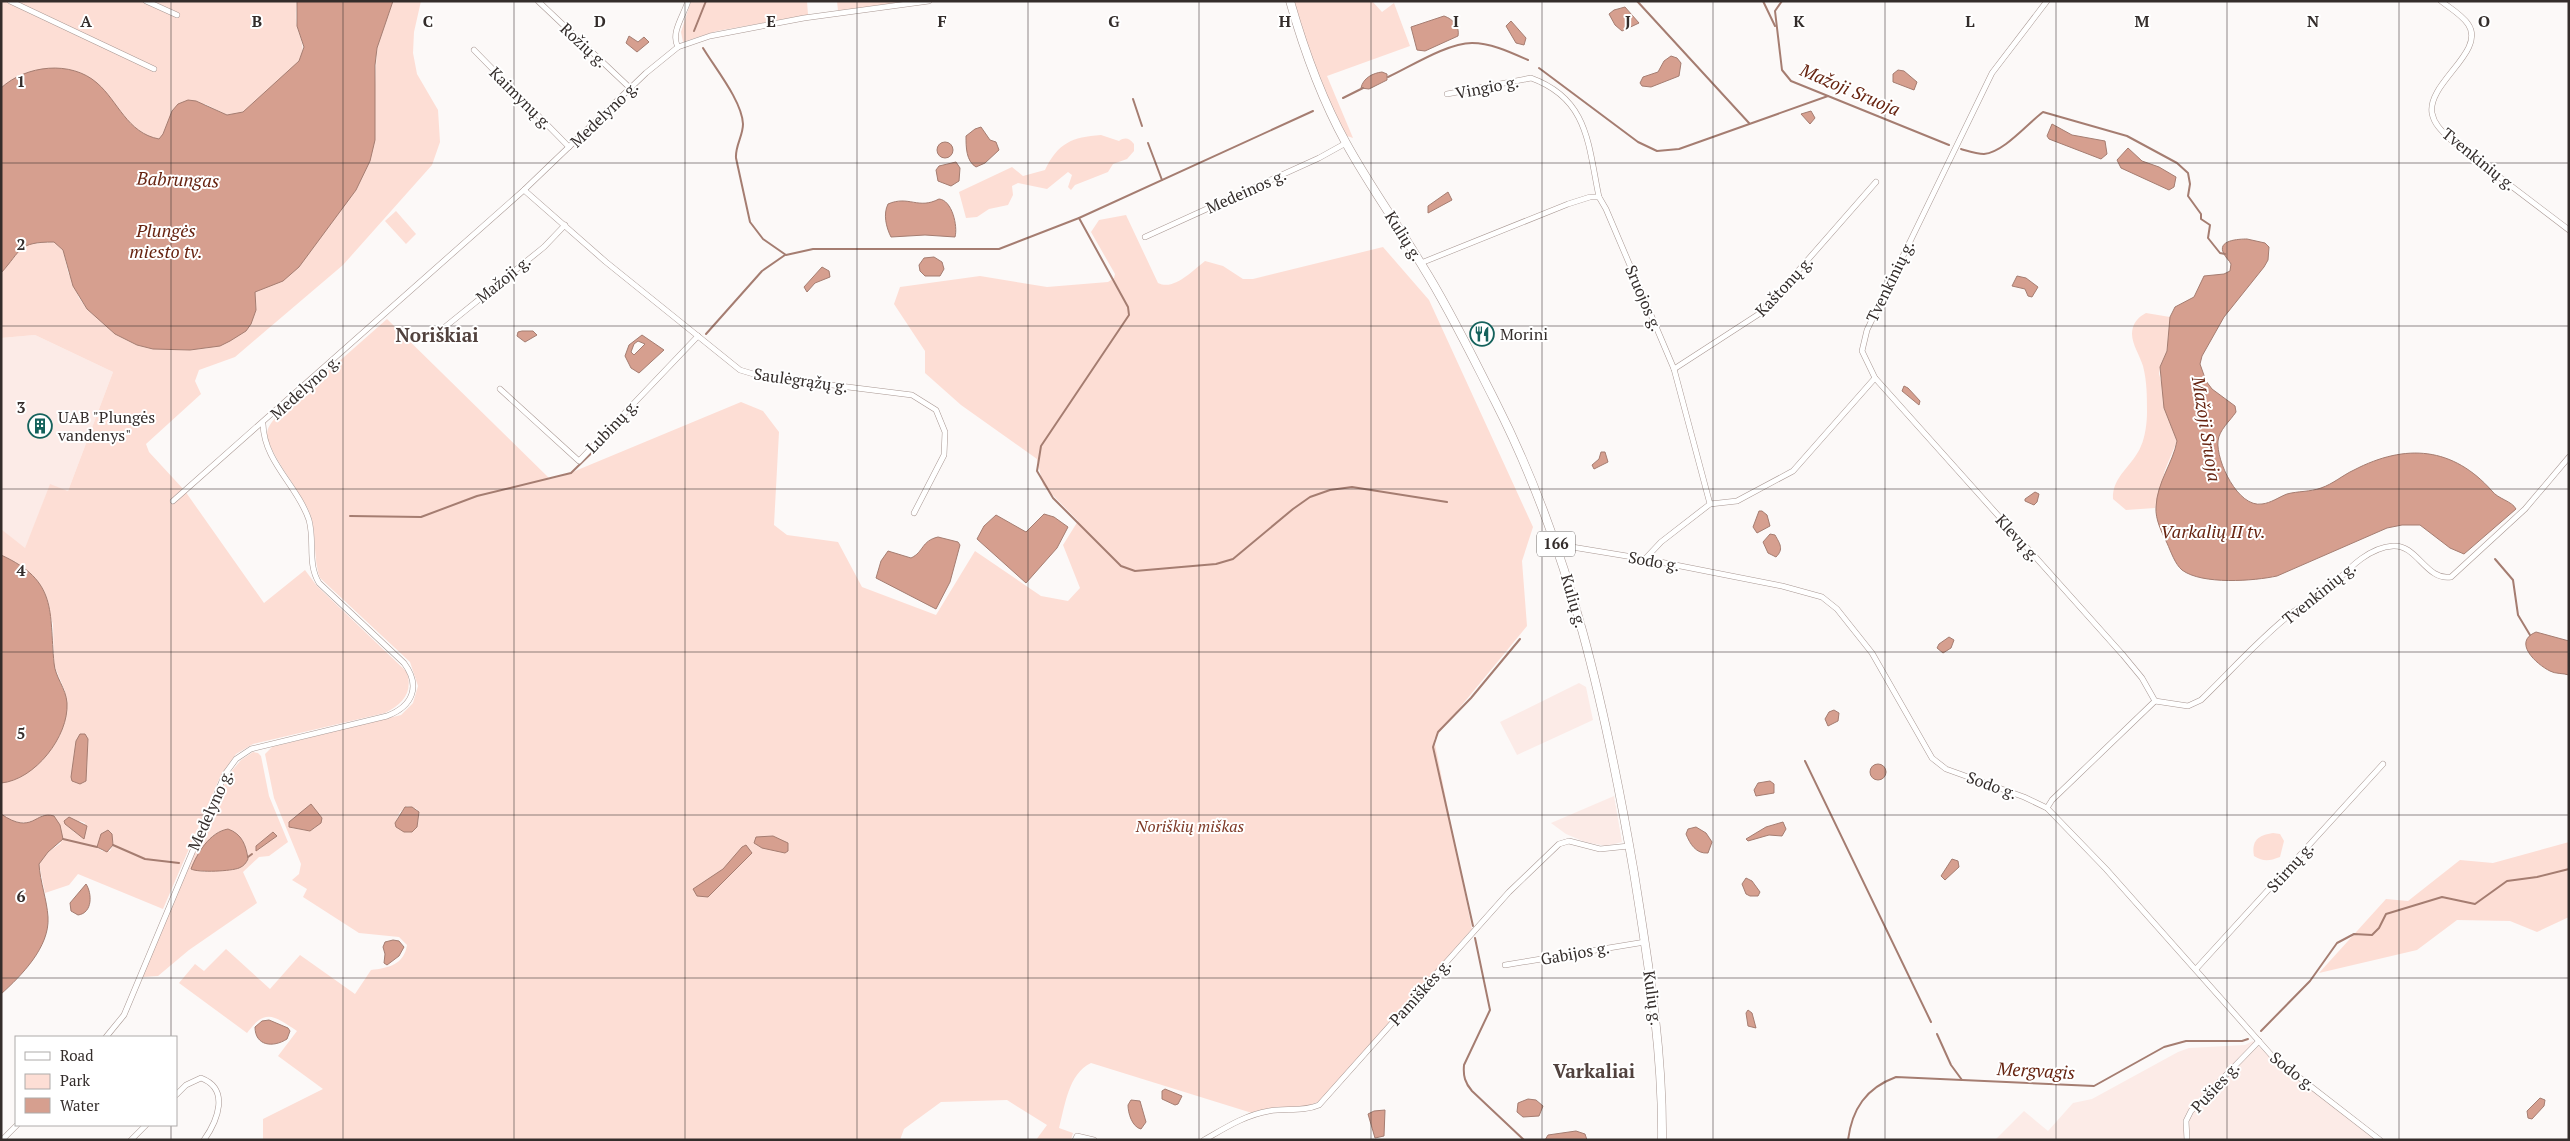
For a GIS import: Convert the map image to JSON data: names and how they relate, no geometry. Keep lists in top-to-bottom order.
{
  "streets": {
    "main road": ["Kulių g.", "166"],
    "street": [
      "Rožių g.",
      "Vingio g.",
      "Kaimynų g.",
      "Medelyno g.",
      "Tvenkinių g.",
      "Medeinos g.",
      "Mažoji g.",
      "Kaštonų g.",
      "Sruojos g.",
      "Saulėgrąžų g.",
      "Lubinų g.",
      "Klevų g.",
      "Sodo g.",
      "Stirnų g.",
      "Gabijos g.",
      "Pamiškės g.",
      "Pušies g."
    ]
  },
  "crossings": [
    ["Rožių g.", "Medelyno g."],
    ["Vingio g.", "Sruojos g."],
    ["Kaimynų g.", "Medelyno g."],
    ["Medelyno g.", "Saulėgrąžų g."],
    ["Tvenkinių g.", "Klevų g."],
    ["Medeinos g.", "Kulių g."],
    ["Kulių g.", "Sodo g."],
    ["Kulių g.", "Gabijos g."],
    ["Kulių g.", "Pamiškės g."],
    ["Mažoji g.", "Saulėgrąžų g."],
    ["Kaštonų g.", "Sruojos g."],
    ["Saulėgrąžų g.", "Lubinų g."],
    ["Sodo g.", "Stirnų g."],
    ["Sodo g.", "Pušies g."]
  ],
  "districts": ["Noriškiai", "Varkaliai"],
  "water": [
    "Mažoji Sruoja",
    "Babrungas",
    "Plungės miesto tv.",
    "Varkalių II tv.",
    "Mergvagis"
  ],
  "parks": ["Noriškių miškas"],
  "places": {
    "restaurant": ["Morini"],
    "building": ["UAB \"Plungės vandenys\""]
  },
  "legend": ["Road", "Park", "Water"],
  "grid": {
    "columns": [
      "A",
      "B",
      "C",
      "D",
      "E",
      "F",
      "G",
      "H",
      "I",
      "J",
      "K",
      "L",
      "M",
      "N",
      "O"
    ],
    "rows": [
      "1",
      "2",
      "3",
      "4",
      "5",
      "6"
    ]
  }
}
